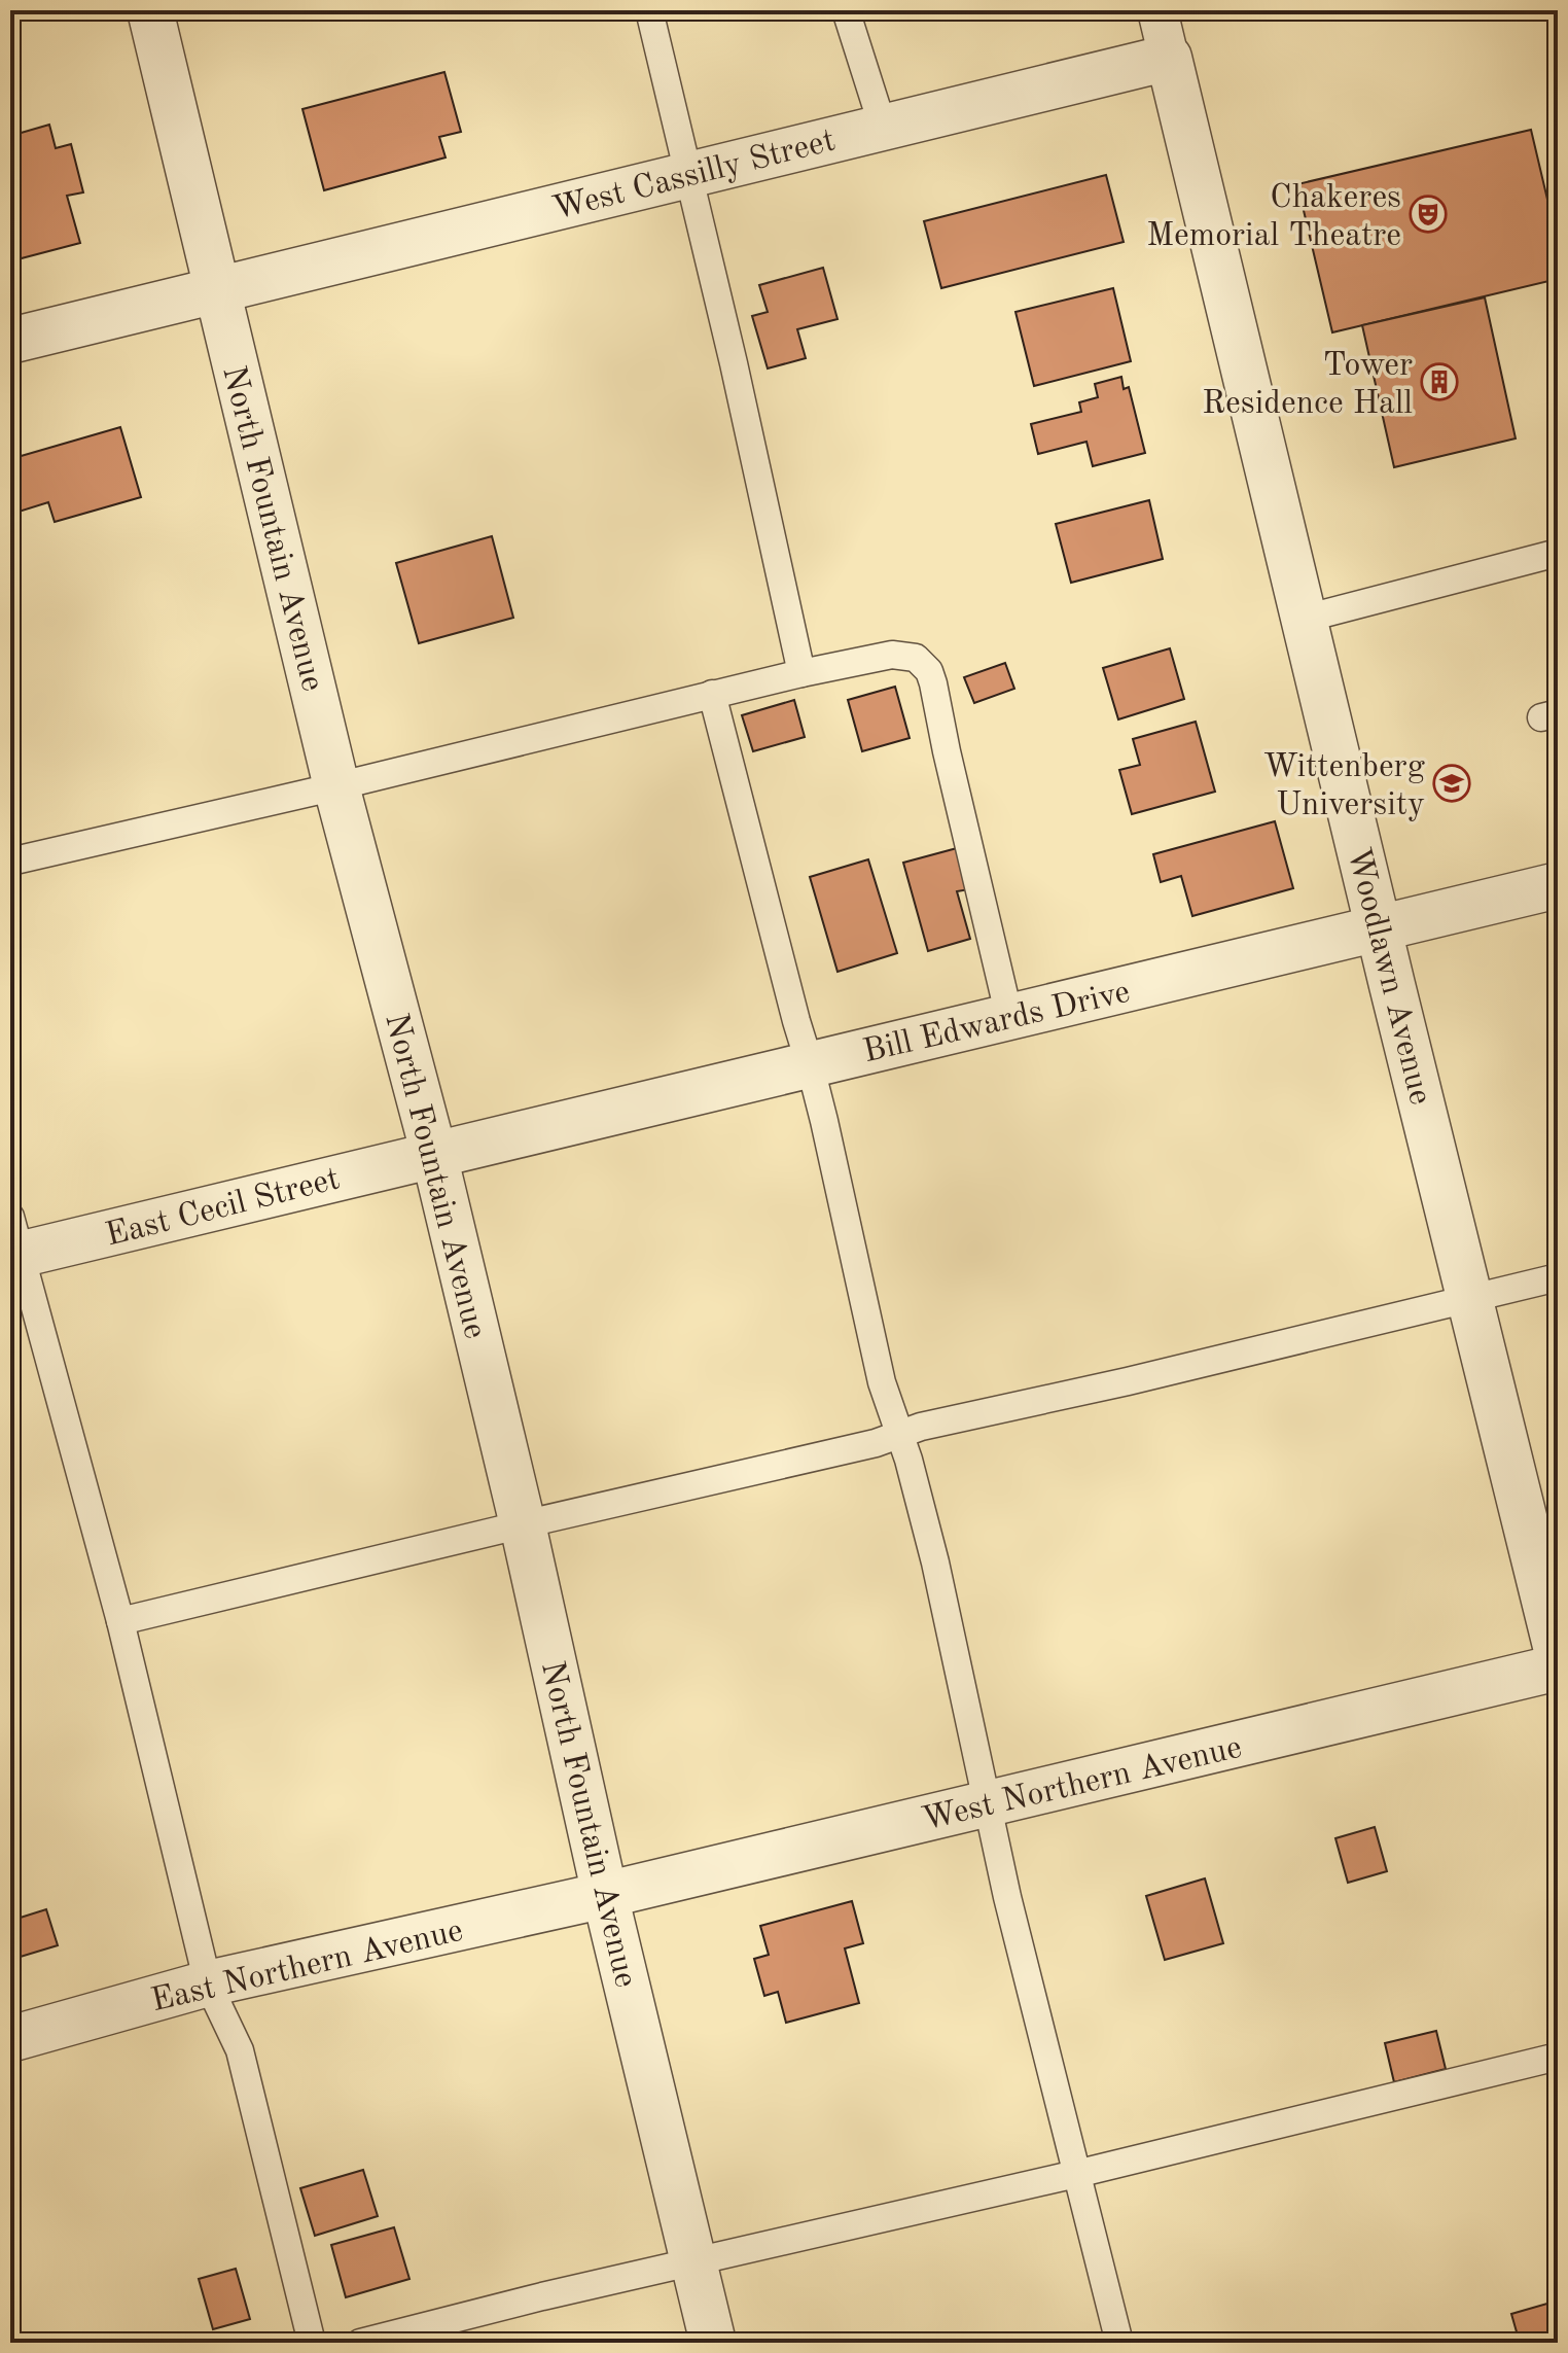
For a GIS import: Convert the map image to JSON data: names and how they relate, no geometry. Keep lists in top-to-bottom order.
{
  "streets": {
    "street": [
      "West Cassilly Street",
      "North Fountain Avenue",
      "Woodlawn Avenue",
      "Bill Edwards Drive",
      "East Cecil Street",
      "West Northern Avenue",
      "East Northern Avenue"
    ]
  },
  "crossings": [
    ["West Cassilly Street", "North Fountain Avenue"],
    ["West Cassilly Street", "Woodlawn Avenue"],
    ["North Fountain Avenue", "Bill Edwards Drive"],
    ["North Fountain Avenue", "East Cecil Street"],
    ["North Fountain Avenue", "West Northern Avenue"],
    ["North Fountain Avenue", "East Northern Avenue"],
    ["Woodlawn Avenue", "Bill Edwards Drive"],
    ["Bill Edwards Drive", "East Cecil Street"],
    ["West Northern Avenue", "East Northern Avenue"]
  ],
  "places": {
    "theatre": ["Chakeres Memorial Theatre"],
    "building": ["Tower Residence Hall"],
    "school or university": ["Wittenberg University"]
  }
}
